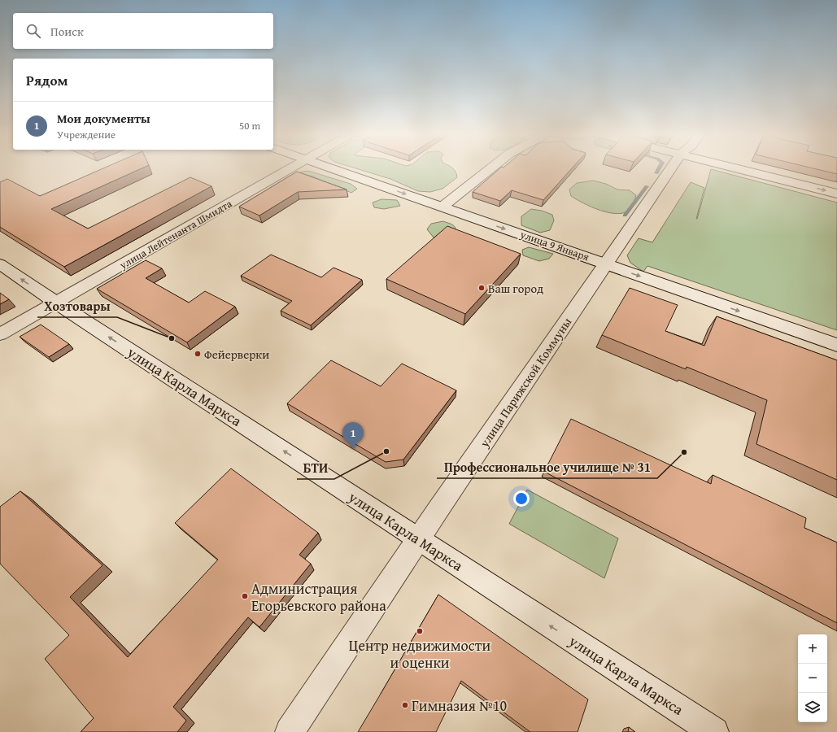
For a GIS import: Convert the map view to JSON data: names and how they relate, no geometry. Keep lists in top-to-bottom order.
{
  "streets": {
    "street": [
      "улица Лейтенанта Шмидта",
      "улица 9 Января",
      "улица Парижской Коммуны",
      "улица Карла Маркса"
    ]
  },
  "crossings": [
    ["улица Лейтенанта Шмидта", "улица Карла Маркса"],
    ["улица 9 Января", "улица Парижской Коммуны"],
    ["улица Парижской Коммуны", "улица Карла Маркса"]
  ],
  "one_way": ["улица 9 Января", "улица Карла Маркса"],
  "places": [
    "Ваш город",
    "Хозтовары",
    "Фейерверки",
    "БТИ",
    "Профессиональное училище № 31",
    "Администрация Егорьевского района",
    "Центр недвижимости и оценки",
    "Гимназия №10"
  ],
  "page": {
    "search": "Поиск",
    "heading": "Рядом",
    "list": [
      {
        "mark": "1",
        "name": "Мои документы",
        "note": "Учреждение",
        "value": "50 m"
      }
    ],
    "pins": "1",
    "map_buttons": ["+", "−"]
  }
}
